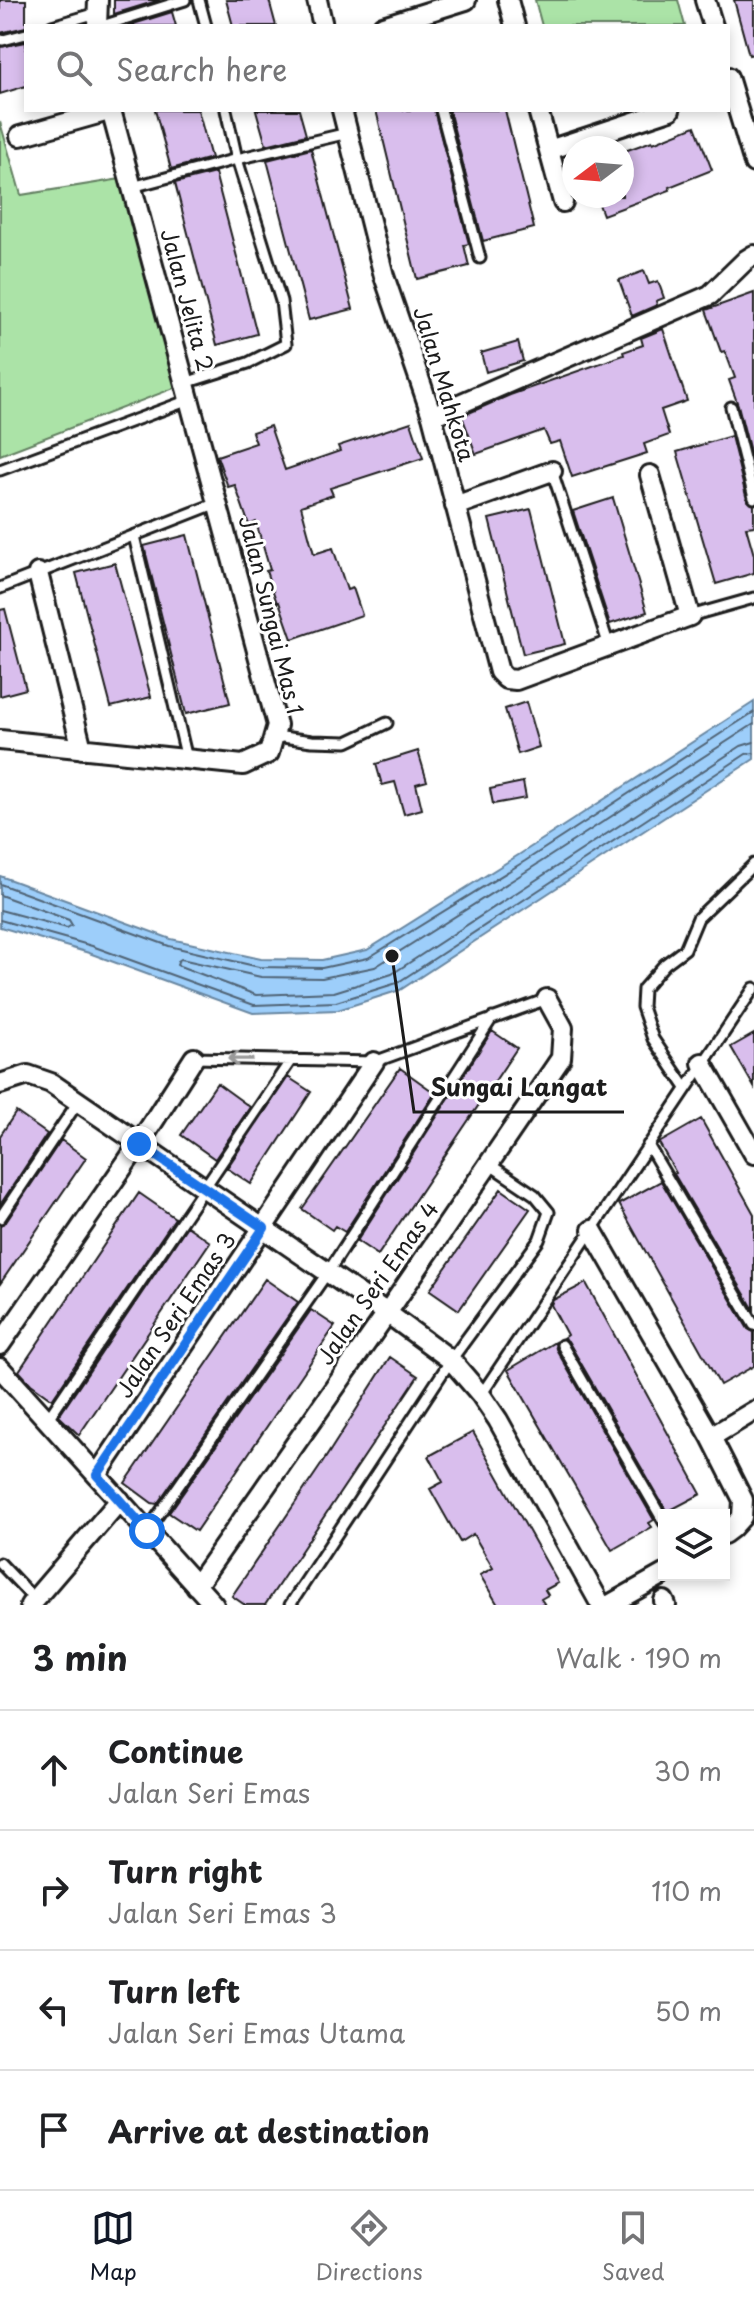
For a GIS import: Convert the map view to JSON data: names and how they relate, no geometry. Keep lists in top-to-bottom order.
{
  "streets": {
    "street": [
      "Jalan Jelita 2",
      "Jalan Mahkota",
      "Jalan Sungai Mas 1",
      "Jalan Seri Emas 4",
      "Jalan Seri Emas 3"
    ]
  },
  "crossings": [
    ["Jalan Jelita 2", "Jalan Sungai Mas 1"]
  ],
  "places": ["Sungai Langat"],
  "north": "left",
  "page": {
    "search": "Search here",
    "heading": ["3 min", "Walk · 190 m"],
    "list": [
      ["Continue", "Jalan Seri Emas", "30 m"],
      ["Turn right", "Jalan Seri Emas 3", "110 m"],
      ["Turn left", "Jalan Seri Emas Utama", "50 m"],
      "Arrive at destination"
    ],
    "nav": ["Map", "Directions", "Saved"]
  }
}
